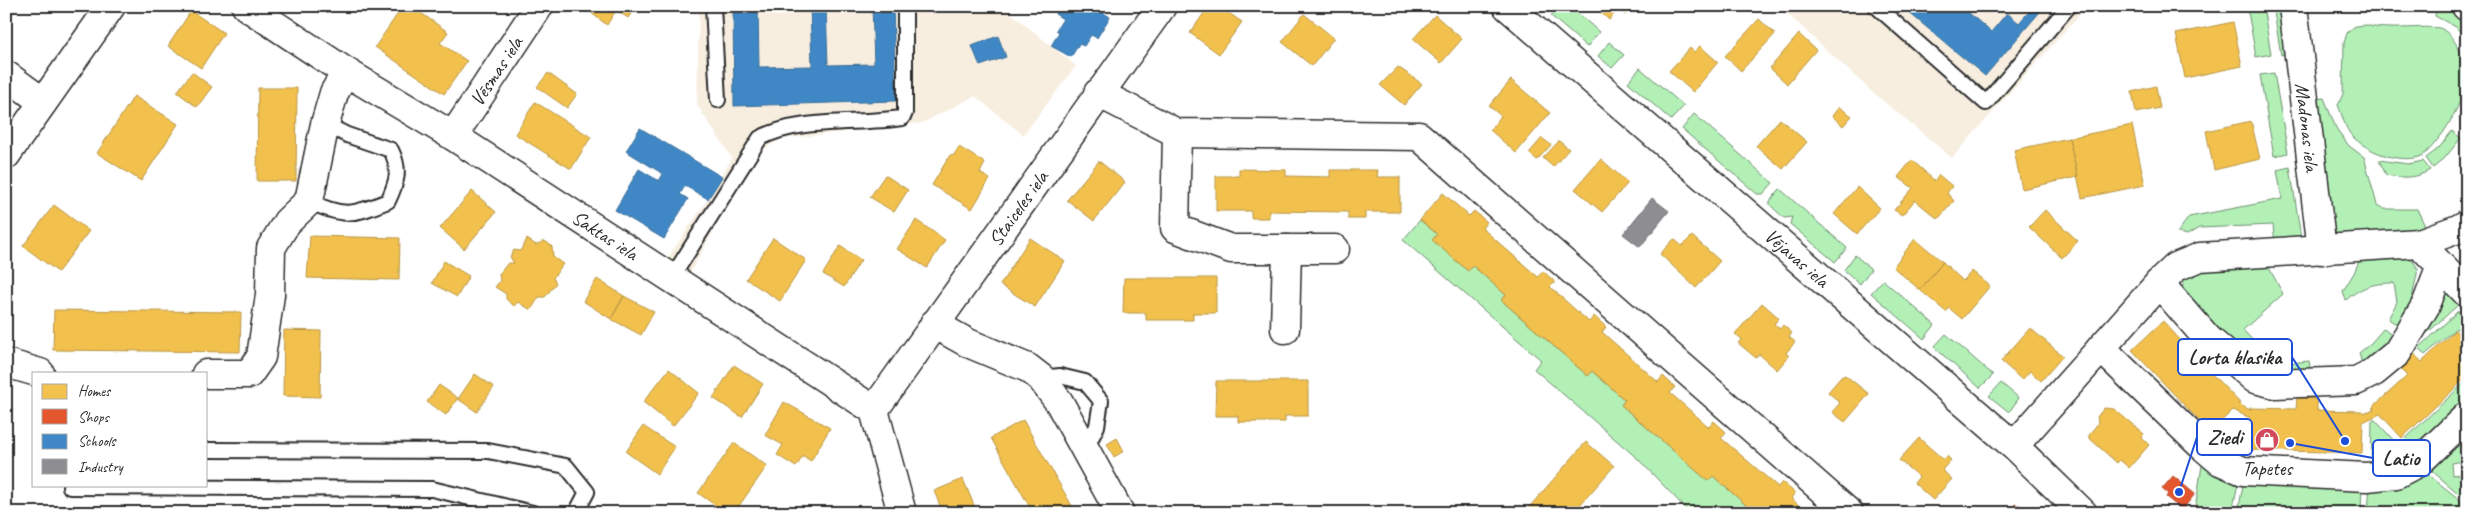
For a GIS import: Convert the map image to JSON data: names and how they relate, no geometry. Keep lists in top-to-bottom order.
{
  "streets": {
    "street": [
      "Vēsmas iela",
      "Madonas iela",
      "Staiceles iela",
      "Saktas iela",
      "Vējavas iela"
    ]
  },
  "crossings": [
    ["Vēsmas iela", "Saktas iela"],
    ["Staiceles iela", "Saktas iela"]
  ],
  "places": {
    "shop": ["Tapetes"],
    "other": ["Lorta klasika", "Latio", "Ziedi"]
  },
  "legend": [
    "Homes",
    "Shops",
    "Schools",
    "Industry"
  ]
}
